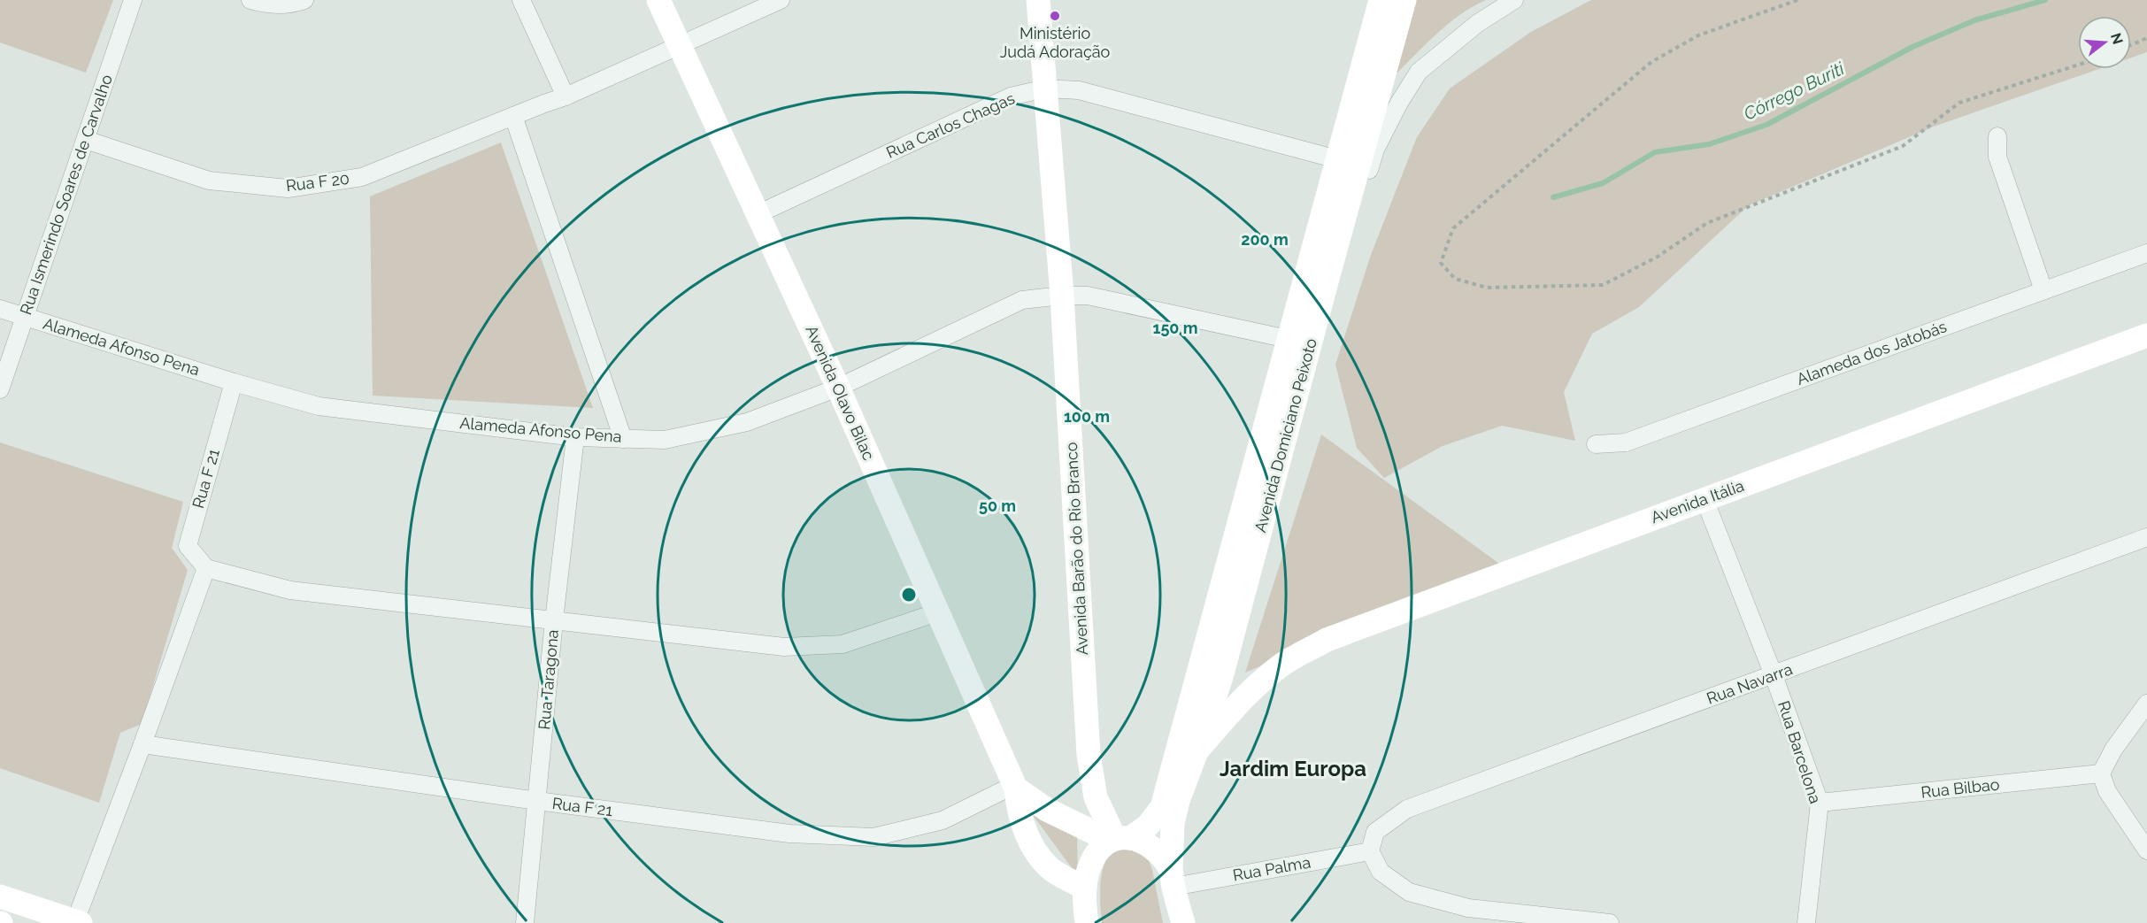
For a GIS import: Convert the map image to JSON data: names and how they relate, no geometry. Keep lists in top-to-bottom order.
{
  "streets": {
    "street": [
      "Rua Carlos Chagas",
      "Rua F 20",
      "Rua Ismerindo Soares de Carvalho",
      "Alameda Afonso Pena",
      "Alameda dos Jatobás",
      "Avenida Olavo Bilac",
      "Avenida Domiciano Peixoto",
      "Rua F 21",
      "Avenida Itália",
      "Avenida Barão do Rio Branco",
      "Rua Taragona",
      "Rua Navarra",
      "Rua Barcelona",
      "Rua Bilbao",
      "Rua Palma"
    ]
  },
  "crossings": [
    ["Rua Carlos Chagas", "Avenida Olavo Bilac"],
    ["Rua Carlos Chagas", "Avenida Domiciano Peixoto"],
    ["Rua Carlos Chagas", "Avenida Barão do Rio Branco"],
    ["Rua F 20", "Rua Ismerindo Soares de Carvalho"],
    ["Rua F 20", "Avenida Olavo Bilac"],
    ["Rua Ismerindo Soares de Carvalho", "Alameda Afonso Pena"],
    ["Alameda Afonso Pena", "Avenida Olavo Bilac"],
    ["Alameda Afonso Pena", "Avenida Domiciano Peixoto"],
    ["Alameda Afonso Pena", "Rua F 21"],
    ["Alameda Afonso Pena", "Avenida Barão do Rio Branco"],
    ["Alameda Afonso Pena", "Rua Taragona"],
    ["Avenida Olavo Bilac", "Avenida Domiciano Peixoto"],
    ["Avenida Olavo Bilac", "Rua F 21"],
    ["Avenida Domiciano Peixoto", "Avenida Itália"],
    ["Avenida Domiciano Peixoto", "Avenida Barão do Rio Branco"],
    ["Avenida Domiciano Peixoto", "Rua Palma"],
    ["Rua F 21", "Rua Taragona"],
    ["Avenida Itália", "Rua Barcelona"],
    ["Rua Navarra", "Rua Barcelona"],
    ["Rua Navarra", "Rua Palma"],
    ["Rua Barcelona", "Rua Bilbao"]
  ],
  "districts": ["Jardim Europa"],
  "water": ["Córrego Buriti"],
  "places": ["Ministério Judá Adoração"],
  "north": "right",
  "rings": [
    "200 m",
    "150 m",
    "100 m",
    "50 m"
  ]
}
